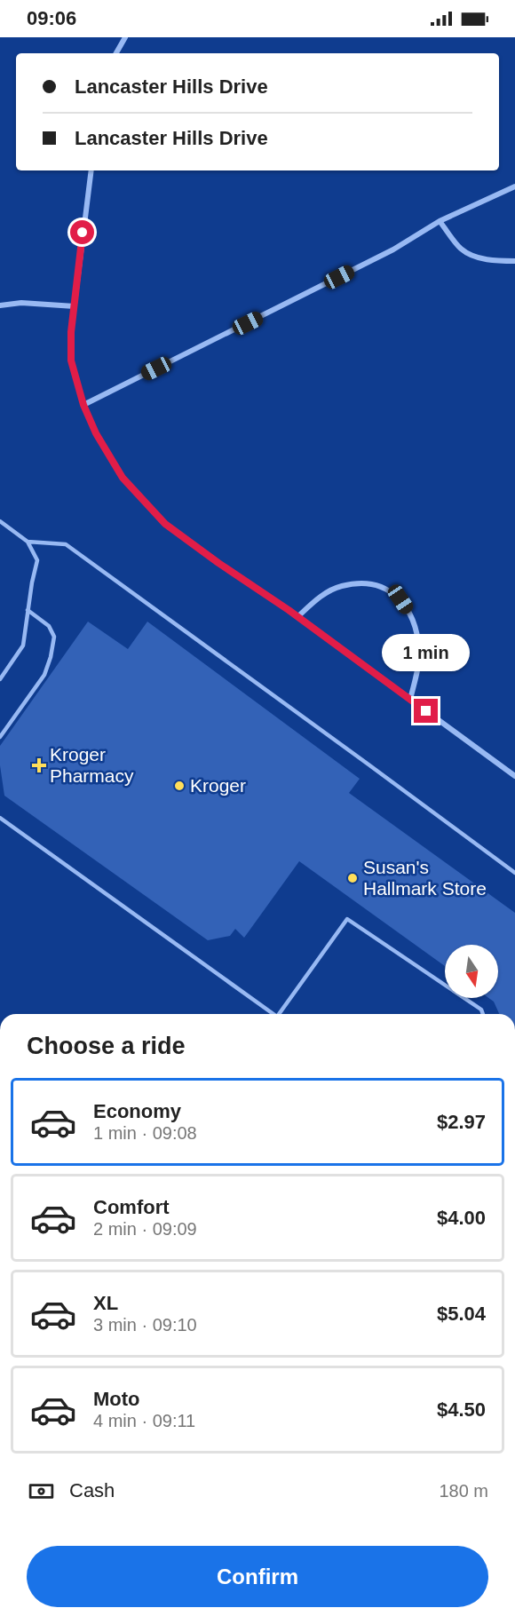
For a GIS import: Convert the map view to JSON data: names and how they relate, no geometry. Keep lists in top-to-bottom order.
{
  "places": {
    "health": ["Kroger Pharmacy"],
    "other": ["Kroger", "Susan's Hallmark Store"]
  },
  "north": "bottom",
  "page": {
    "status": "09:06",
    "banner": ["Lancaster Hills Drive", "Lancaster Hills Drive"],
    "bubble": "1 min",
    "heading": "Choose a ride",
    "list": [
      {
        "name": "Economy",
        "note": "1 min · 09:08",
        "value": "$2.97"
      },
      {
        "name": "Comfort",
        "note": "2 min · 09:09",
        "value": "$4.00"
      },
      {
        "name": "XL",
        "note": "3 min · 09:10",
        "value": "$5.04"
      },
      {
        "name": "Moto",
        "note": "4 min · 09:11",
        "value": "$4.50"
      }
    ],
    "pay": ["Cash", "180 m"],
    "buttons": "Confirm"
  }
}
